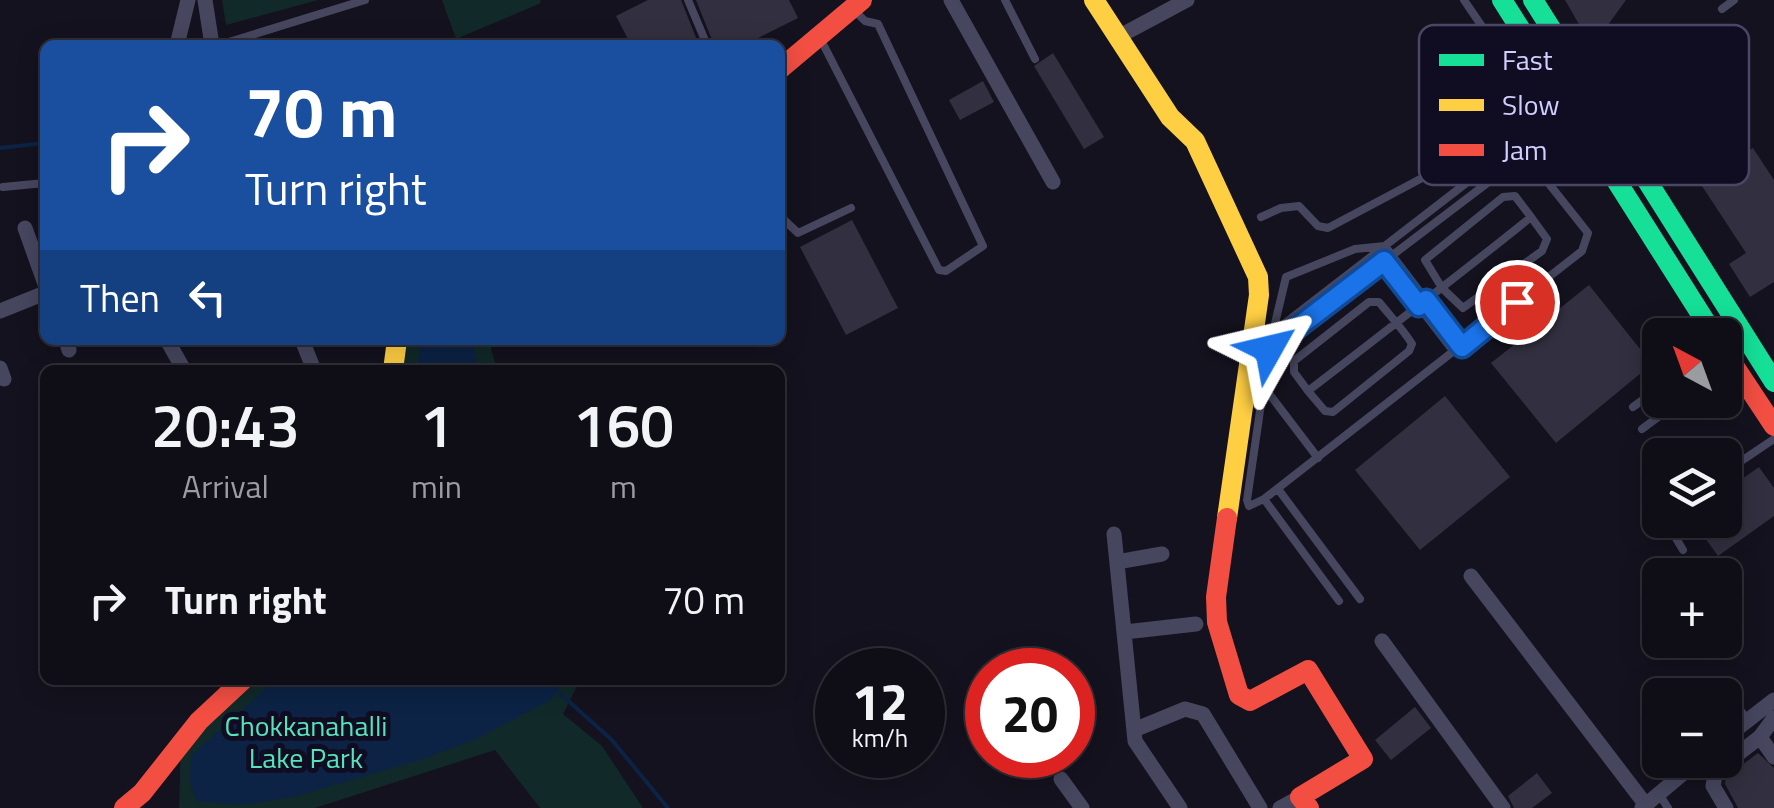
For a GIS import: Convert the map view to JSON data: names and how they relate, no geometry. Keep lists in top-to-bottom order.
{
  "parks": ["Chokkanahalli Lake Park"],
  "legend": ["Fast", "Slow", "Jam"],
  "north": "top left",
  "page": {
    "turn": ["70 m", "Turn right"],
    "then": "Then",
    "map_buttons": ["+", "−"],
    "eta": [
      "20:43",
      "Arrival",
      "1",
      "min",
      "160",
      "m"
    ],
    "list": [
      {
        "name": "Turn right",
        "value": "70 m"
      }
    ],
    "speed": "12 km/h",
    "limit": "20"
  }
}
